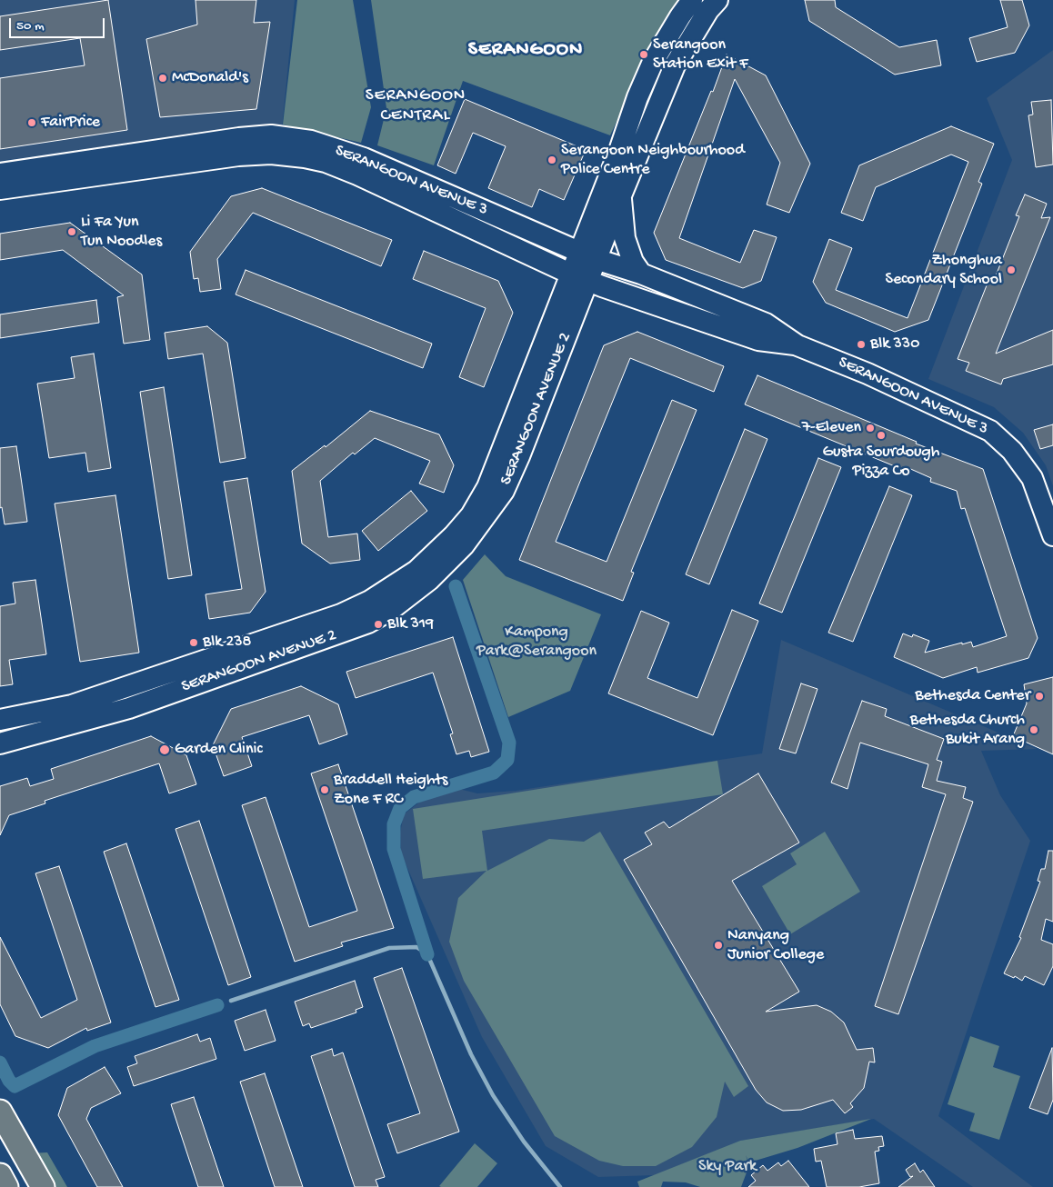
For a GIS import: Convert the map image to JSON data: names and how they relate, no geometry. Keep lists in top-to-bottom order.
{
  "streets": {
    "main road": ["SERANGOON AVENUE 3", "SERANGOON AVENUE 2"]
  },
  "crossings": [
    ["SERANGOON AVENUE 3", "SERANGOON AVENUE 2"]
  ],
  "districts": ["SERANGOON", "SERANGOON CENTRAL"],
  "parks": ["Kampong Park@Serangoon", "Sky Park"],
  "places": [
    "Serangoon Station Exit F",
    "McDonald's",
    "FairPrice",
    "Serangoon Neighbourhood Police Centre",
    "Li Fa Yun Tun Noodles",
    "Zhonghua Secondary School",
    "Blk 330",
    "7-Eleven",
    "Gusta Sourdough Pizza Co",
    "Blk 319",
    "Blk 238",
    "Bethesda Center",
    "Bethesda Church Bukit Arang",
    "Garden Clinic",
    "Braddell Heights Zone F RC",
    "Nanyang Junior College"
  ],
  "scale_bar": "50 m"
}
